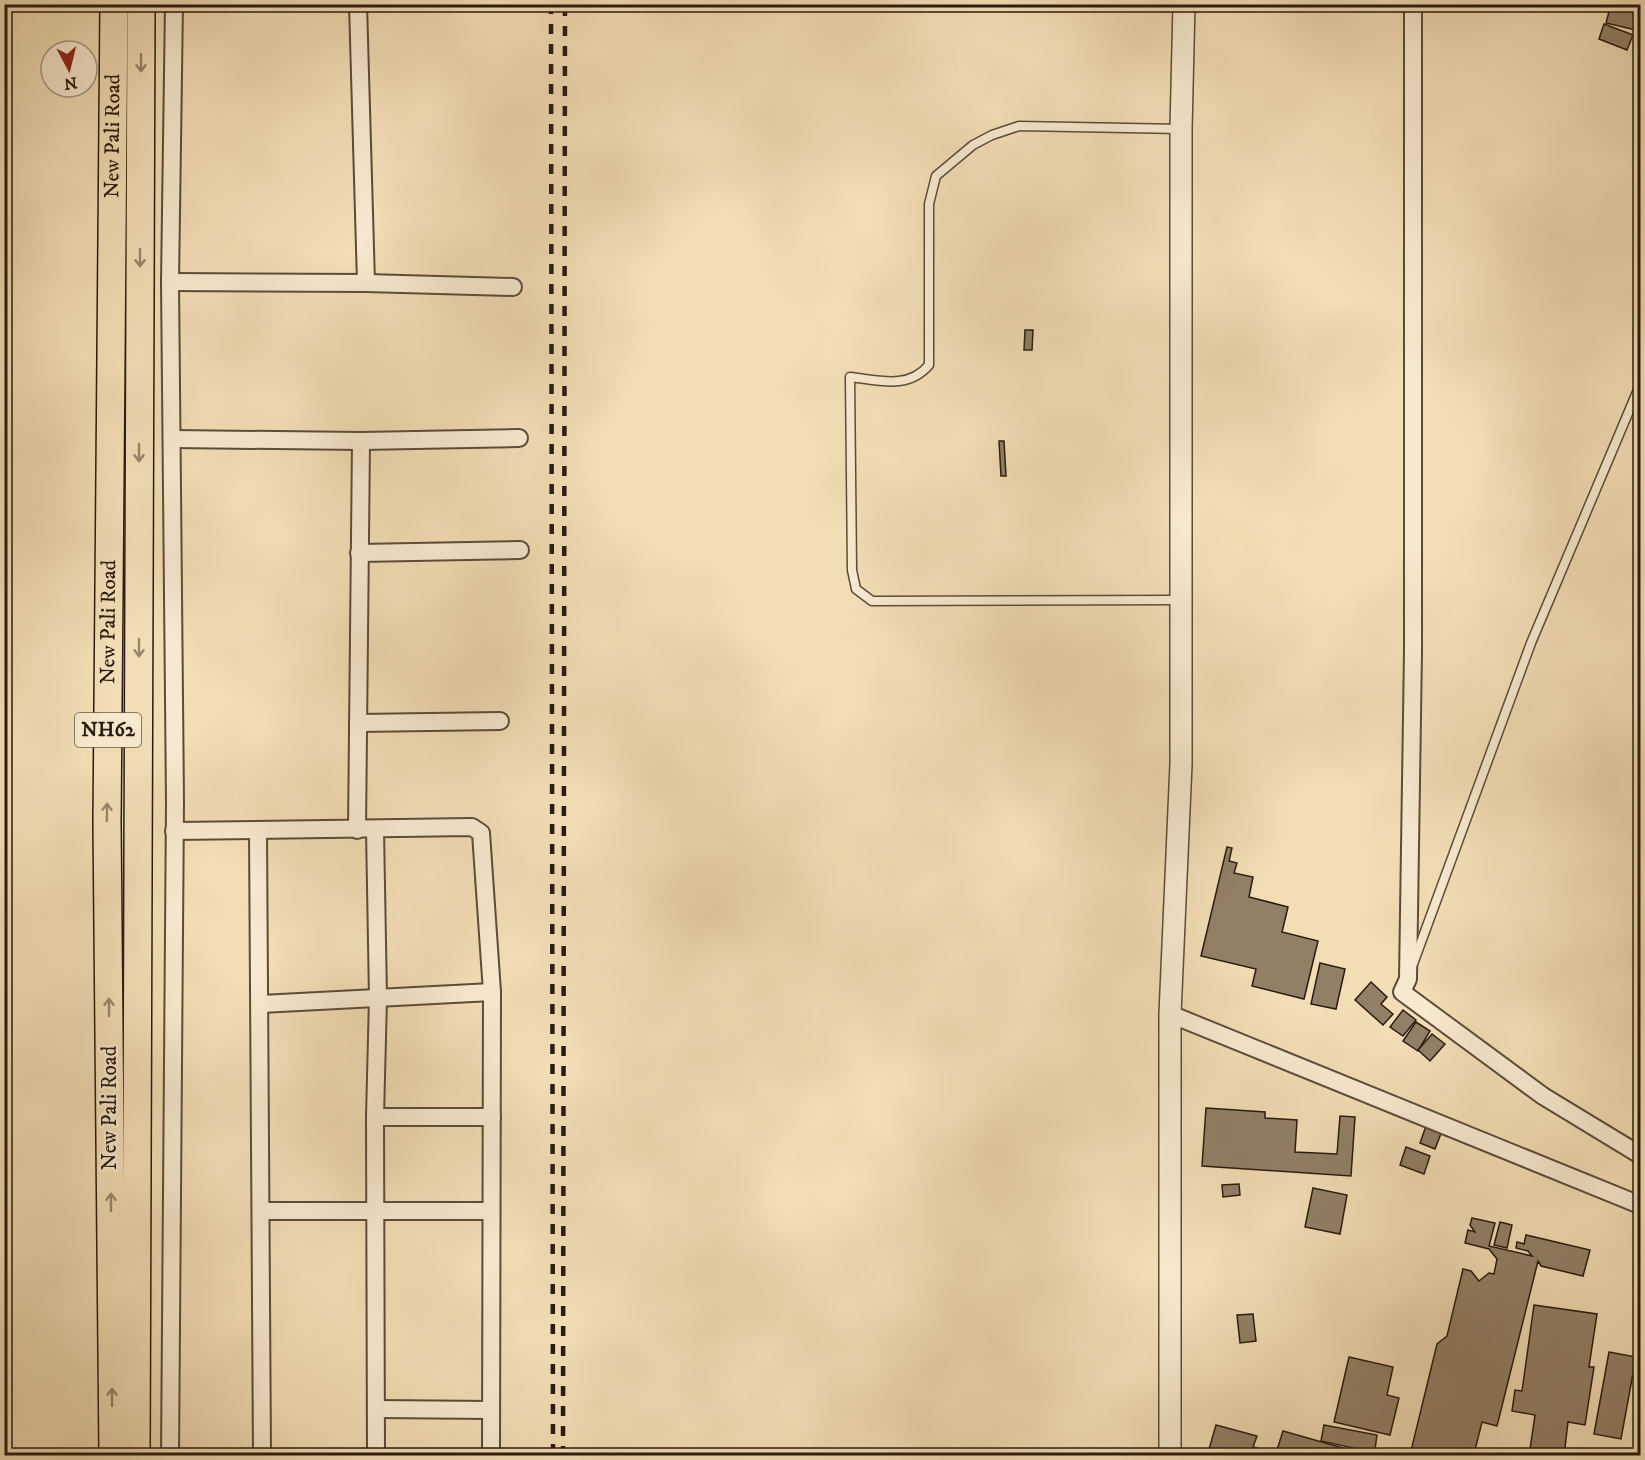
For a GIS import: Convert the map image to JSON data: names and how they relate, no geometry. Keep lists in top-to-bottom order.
{
  "streets": {
    "highway": ["New Pali Road", "NH62"]
  },
  "north": "bottom"
}
